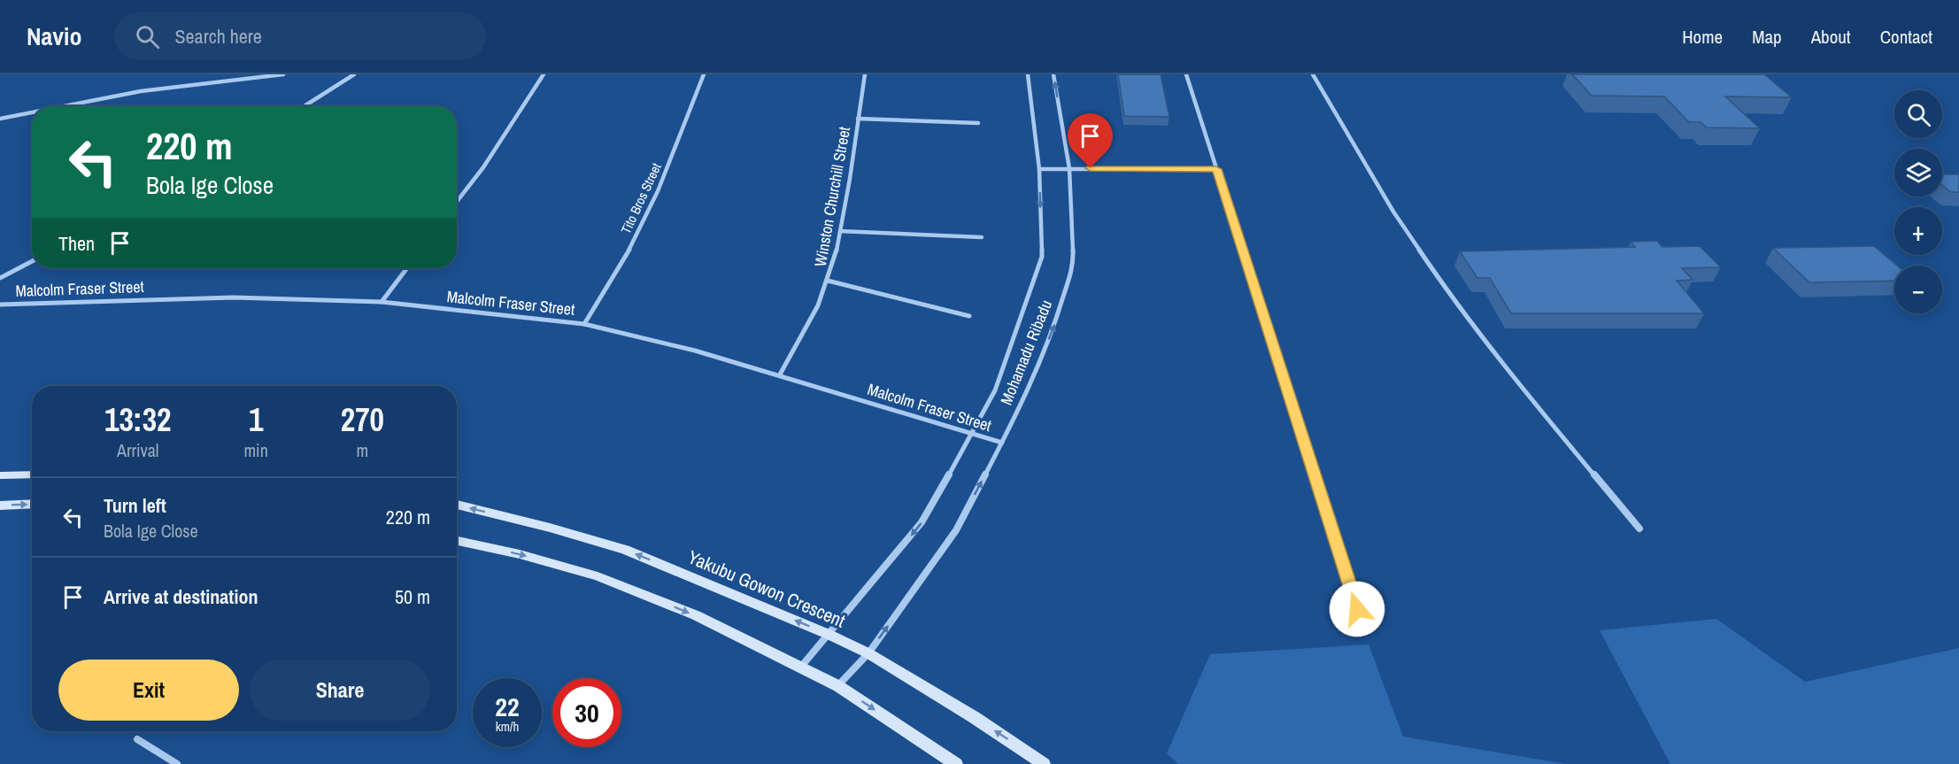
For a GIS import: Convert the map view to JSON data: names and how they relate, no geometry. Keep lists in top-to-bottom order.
{
  "streets": {
    "main road": ["Yakubu Gowon Crescent"],
    "street": [
      "Winston Churchill Street",
      "Tito Bros Street",
      "Malcolm Fraser Street",
      "Mohamadu Ribadu"
    ]
  },
  "crossings": [
    ["Winston Churchill Street", "Malcolm Fraser Street"],
    ["Tito Bros Street", "Malcolm Fraser Street"],
    ["Malcolm Fraser Street", "Mohamadu Ribadu"],
    ["Mohamadu Ribadu", "Yakubu Gowon Crescent"]
  ],
  "page": {
    "header": "Navio",
    "search": "Search here",
    "nav": [
      "Home",
      "Map",
      "About",
      "Contact"
    ],
    "map_buttons": ["+", "−"],
    "turn": ["220 m", "Bola Ige Close"],
    "then": "Then",
    "eta": [
      "13:32",
      "Arrival",
      "1",
      "min",
      "270",
      "m"
    ],
    "list": [
      {
        "name": "Turn left",
        "note": "Bola Ige Close",
        "value": "220 m"
      },
      {
        "name": "Arrive at destination",
        "value": "50 m"
      }
    ],
    "buttons": ["Exit", "Share"],
    "speed": "22 km/h",
    "limit": "30"
  }
}
